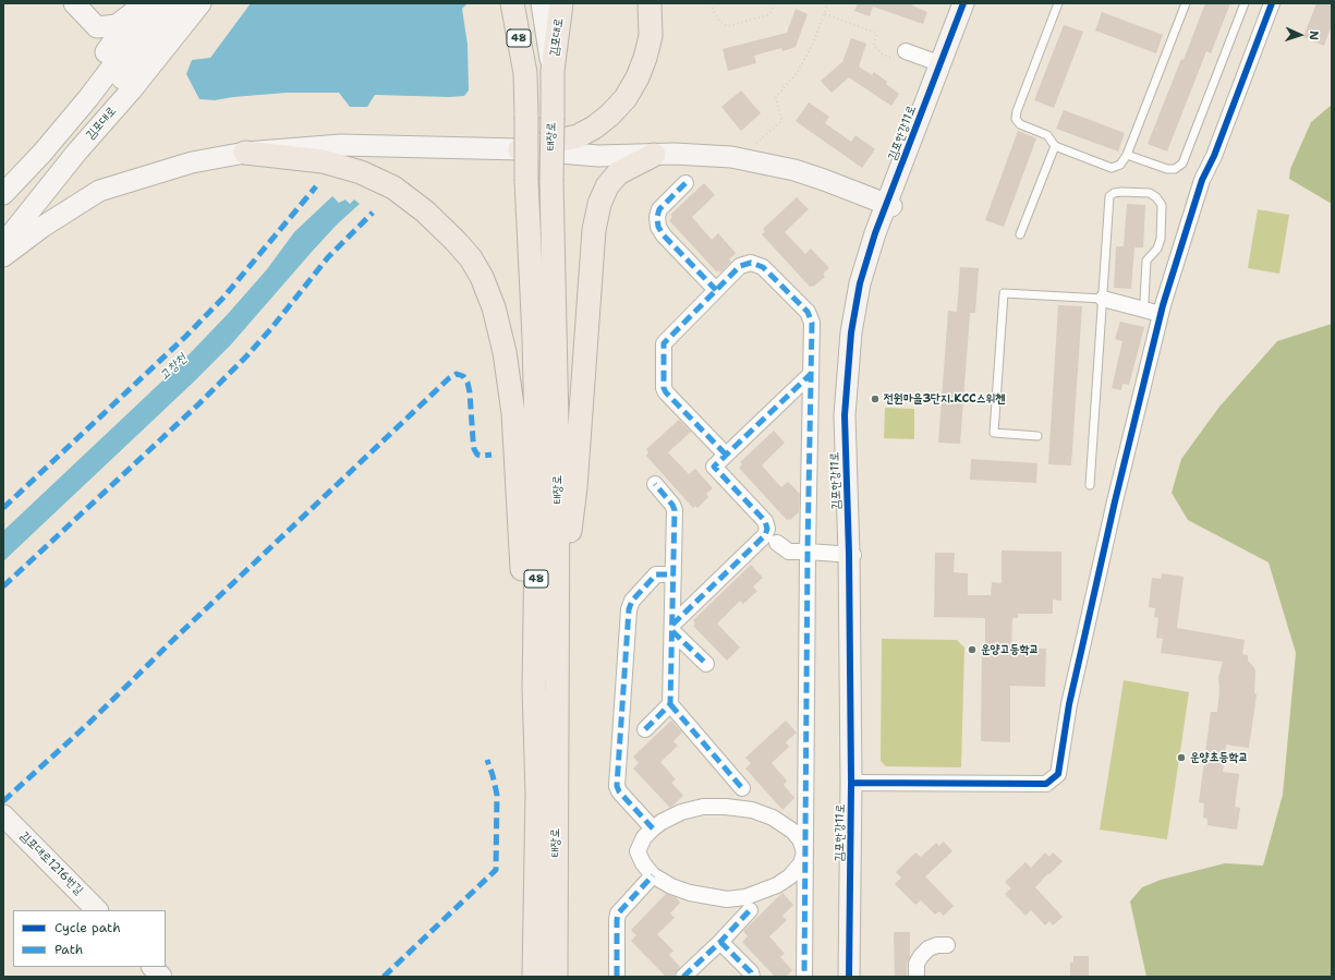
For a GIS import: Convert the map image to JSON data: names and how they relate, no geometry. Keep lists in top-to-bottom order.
{
  "streets": {
    "main road": ["김포대로", "48", "태장로"],
    "street": ["김포한강11로", "김포대로1216번길"]
  },
  "crossings": [
    ["김포대로", "태장로"],
    ["48", "태장로"]
  ],
  "water": ["고창천"],
  "places": ["전원마을3단지.KCC스위첸", "운양고등학교", "운양초등학교"],
  "legend": ["Cycle path", "Path"],
  "north": "right"
}
